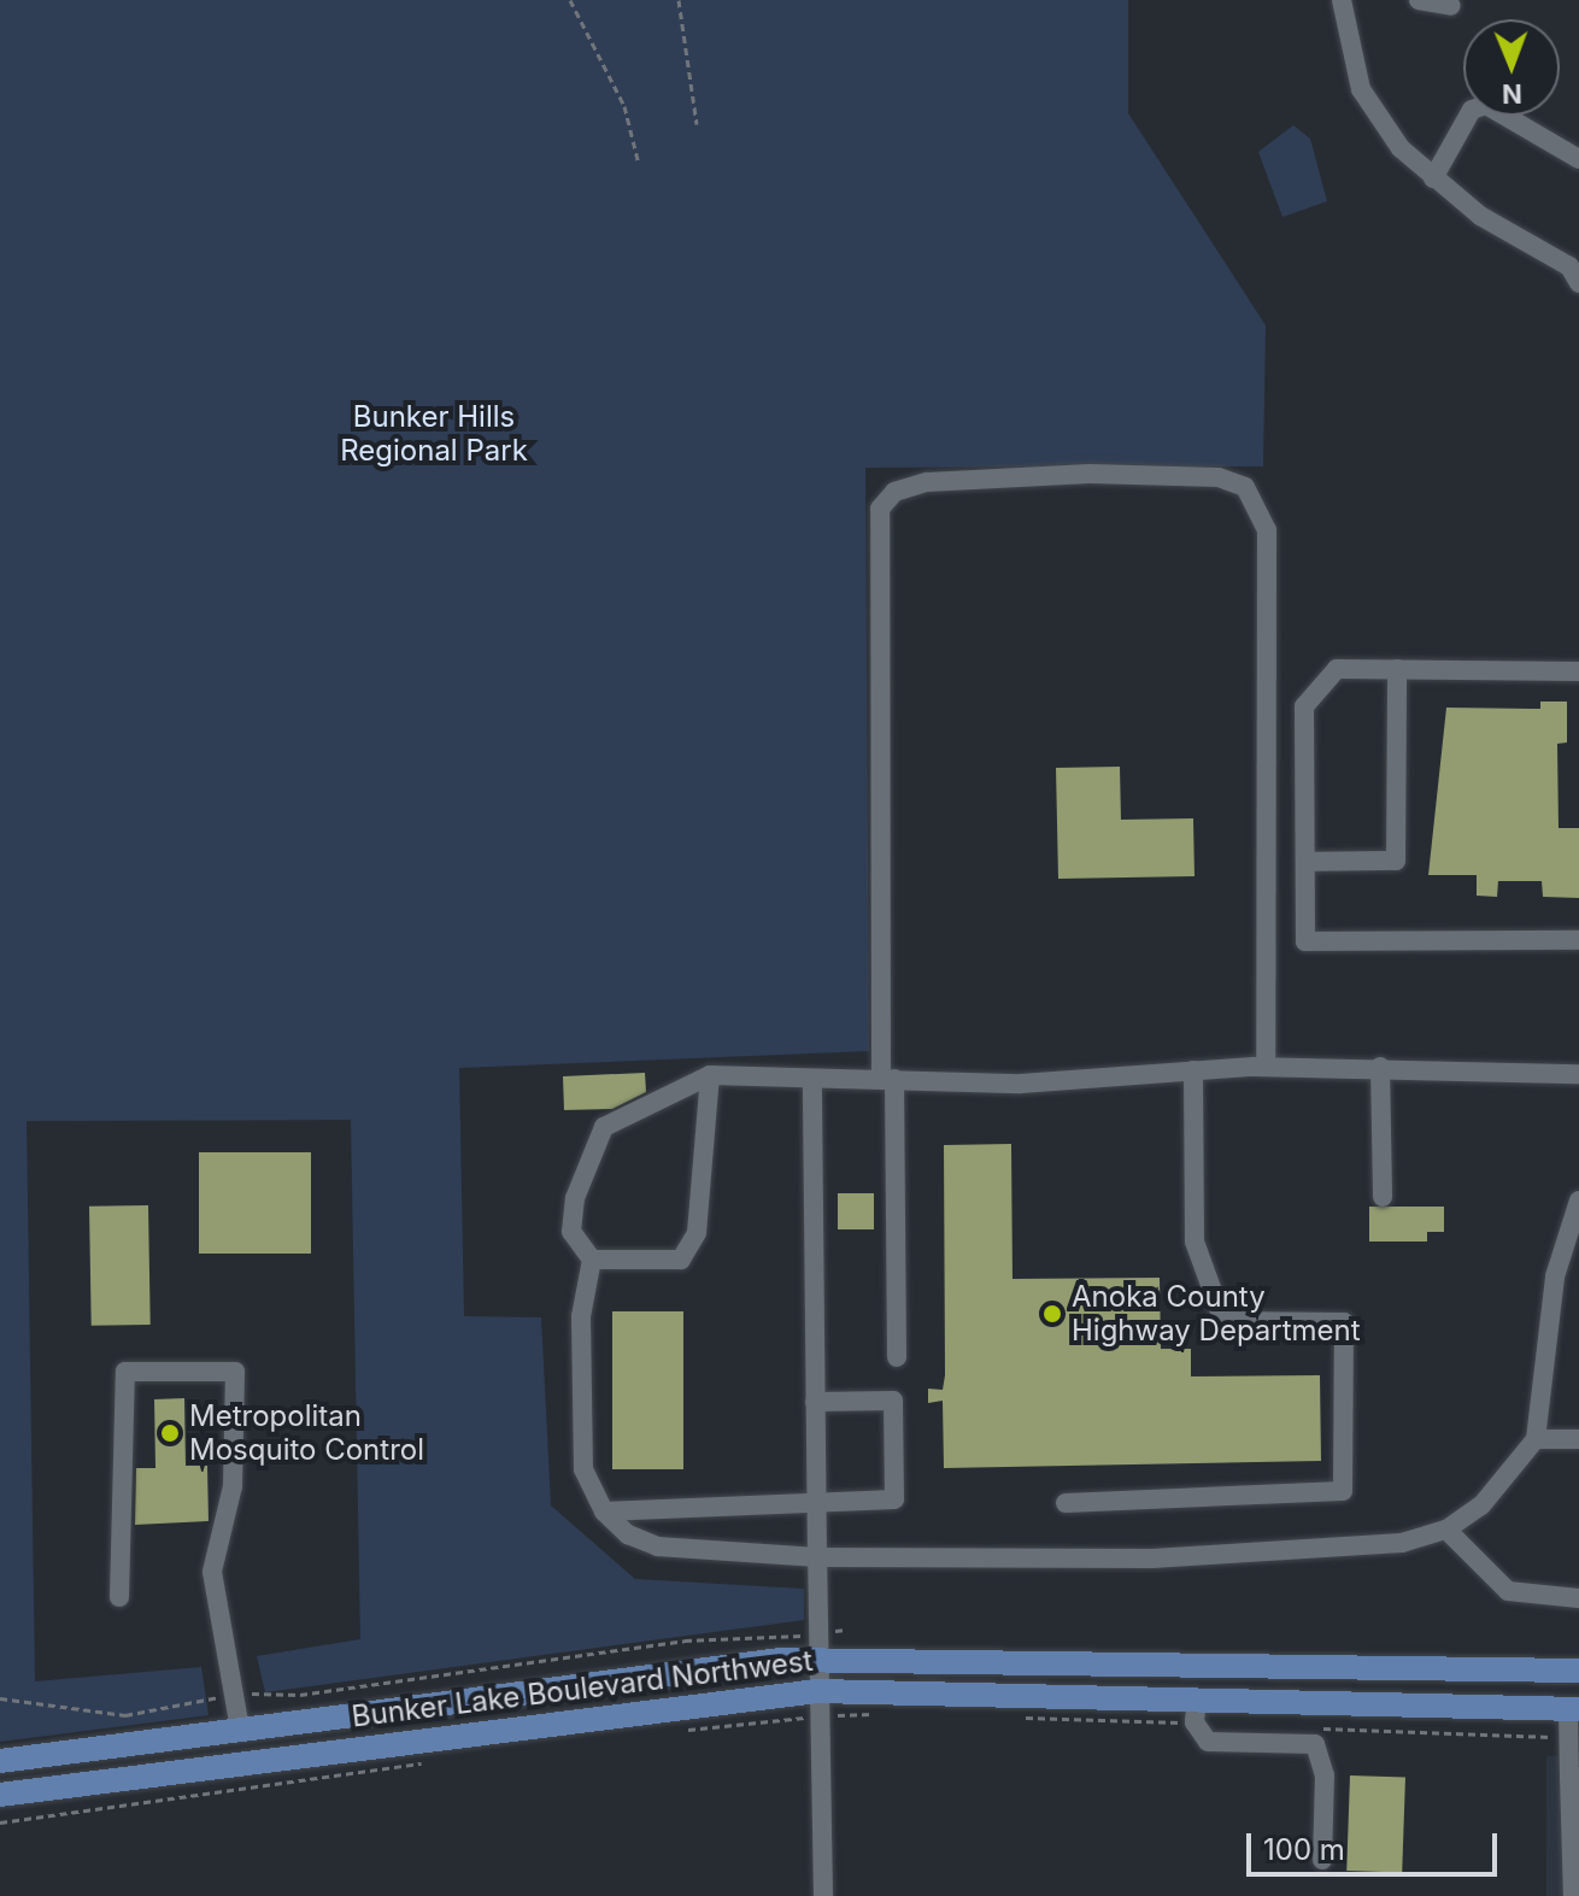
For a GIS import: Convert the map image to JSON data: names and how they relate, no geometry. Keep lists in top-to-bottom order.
{
  "streets": {
    "main road": ["Bunker Lake Boulevard Northwest"]
  },
  "parks": ["Bunker Hills Regional Park"],
  "places": ["Anoka County Highway Department", "Metropolitan Mosquito Control"],
  "scale_bar": "100 m",
  "north": "bottom"
}
